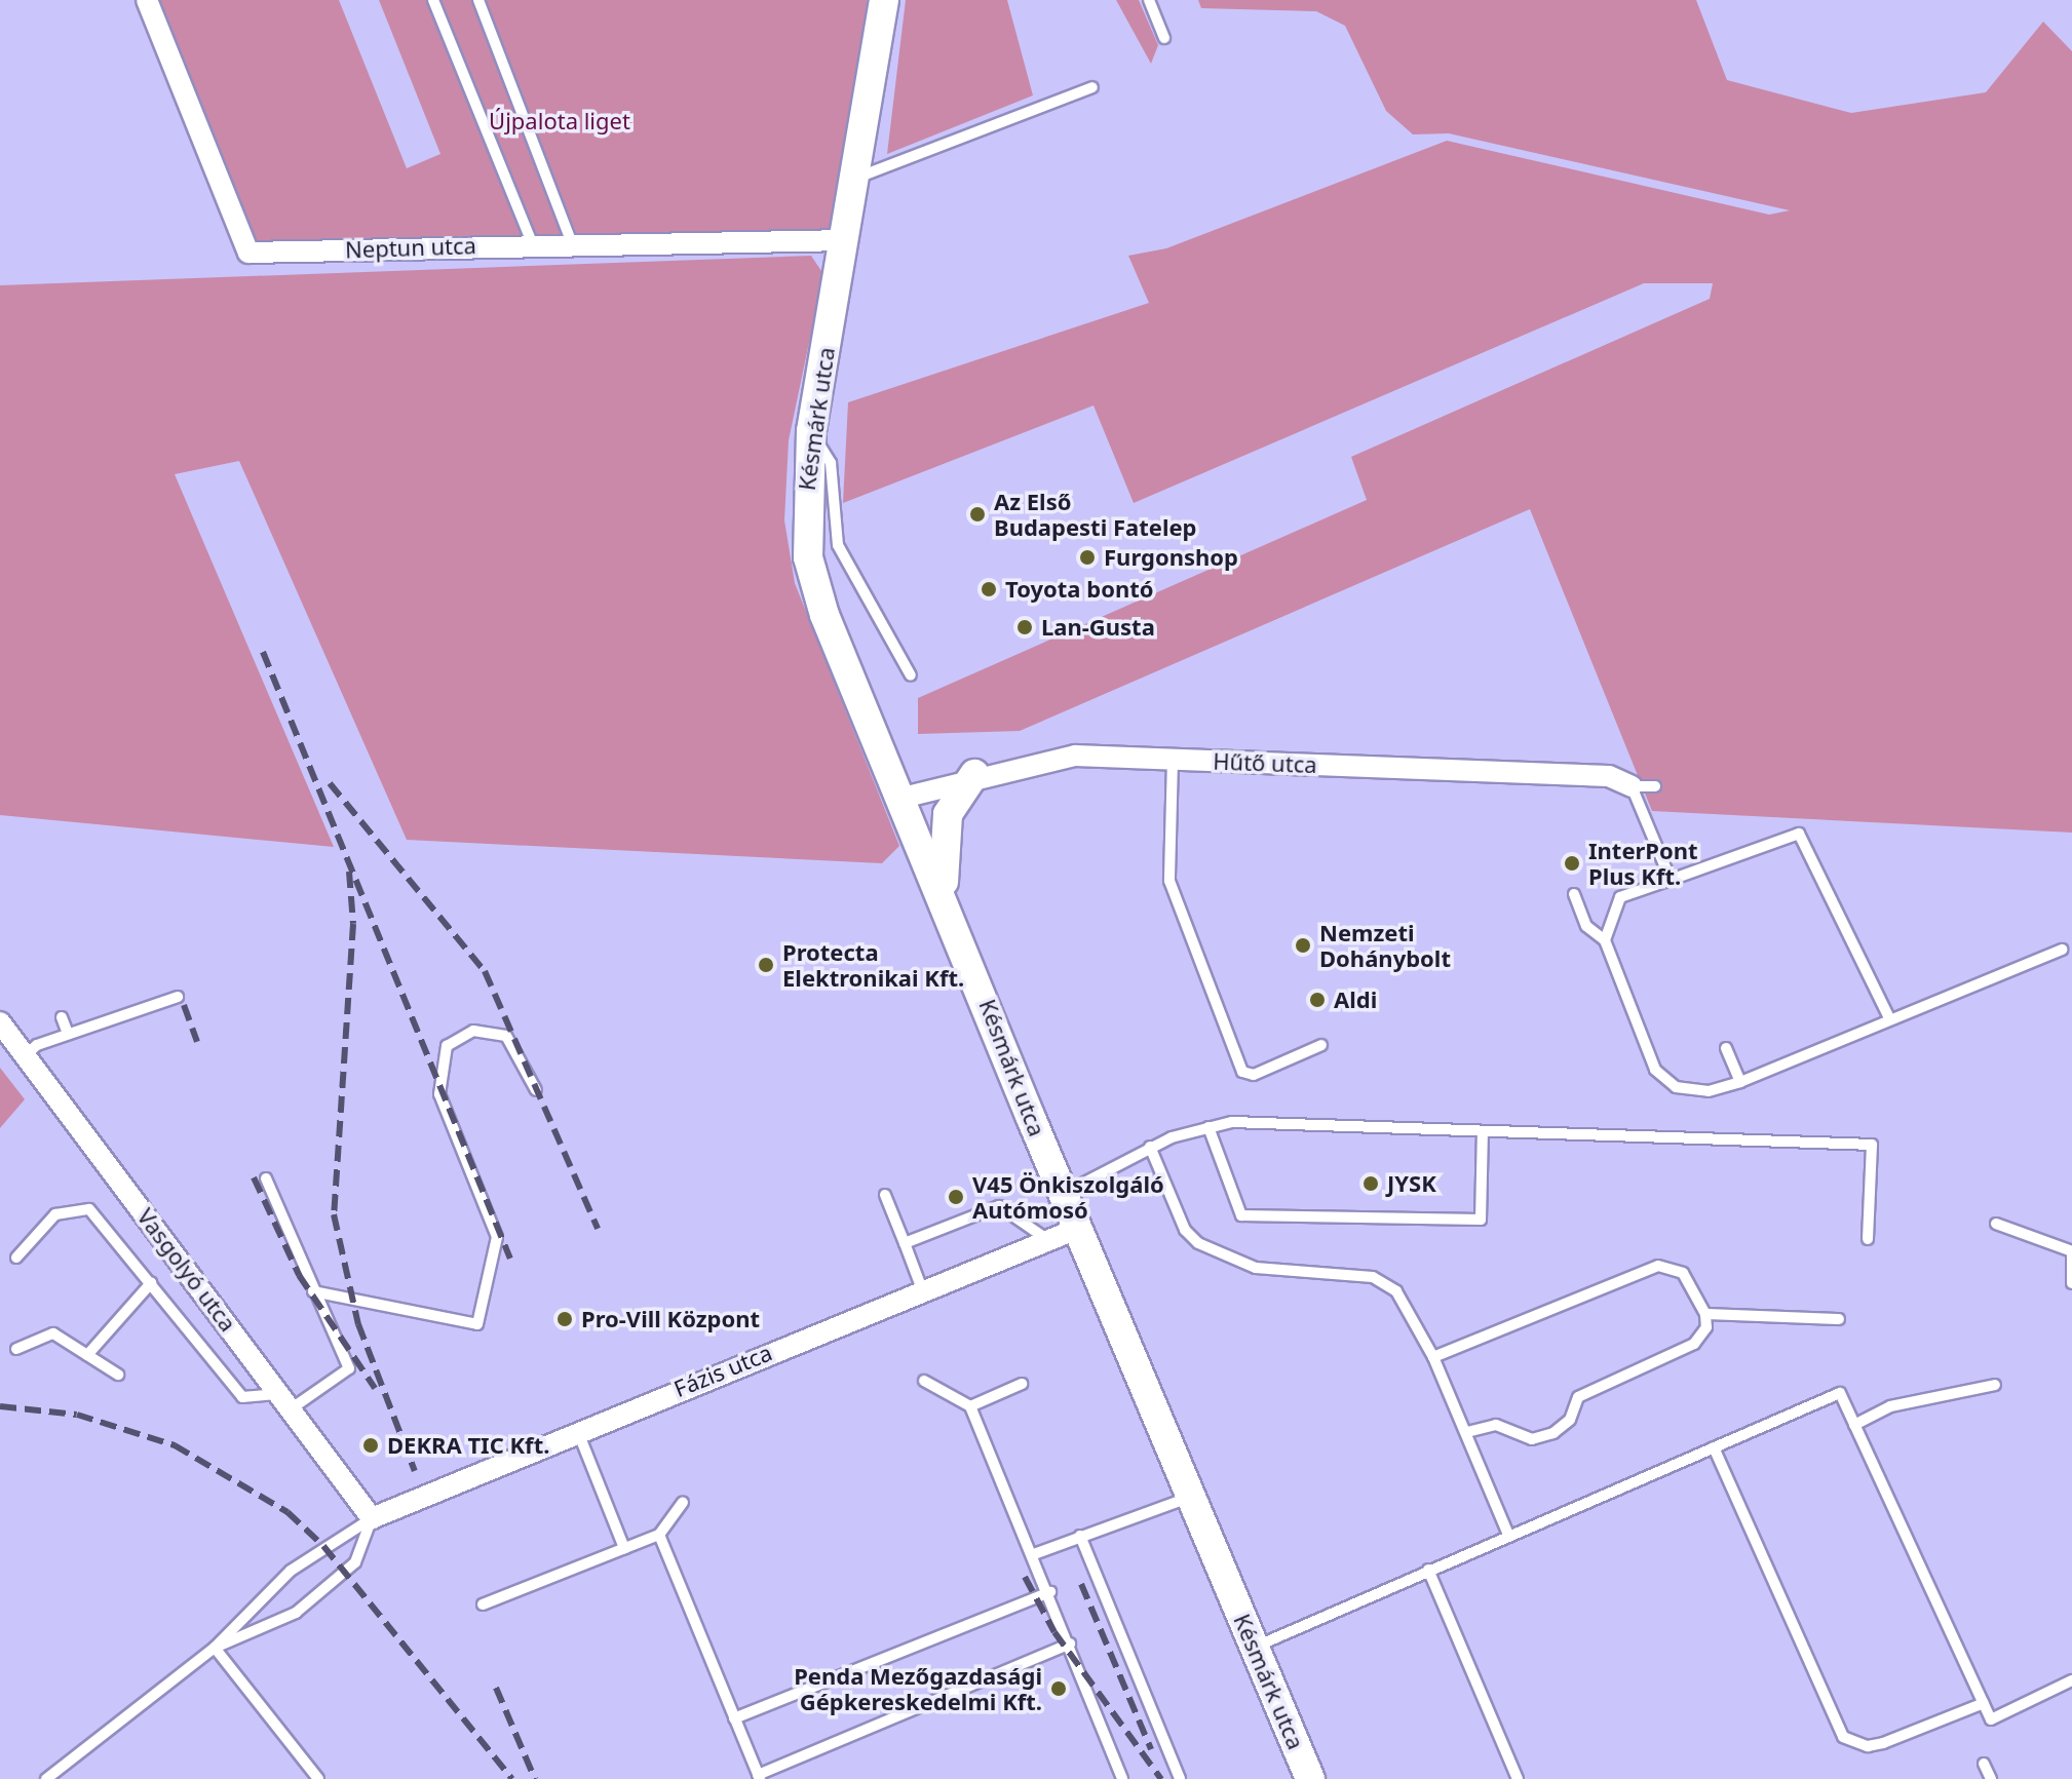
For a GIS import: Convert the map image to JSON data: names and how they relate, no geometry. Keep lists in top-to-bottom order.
{
  "streets": {
    "street": [
      "Neptun utca",
      "Késmárk utca",
      "Hűtő utca",
      "Vasgolyó utca",
      "Fázis utca"
    ]
  },
  "crossings": [
    ["Neptun utca", "Késmárk utca"],
    ["Késmárk utca", "Hűtő utca"],
    ["Késmárk utca", "Fázis utca"],
    ["Vasgolyó utca", "Fázis utca"]
  ],
  "parks": ["Újpalota liget"],
  "places": [
    "Az Első Budapesti Fatelep",
    "Furgonshop",
    "Toyota bontó",
    "Lan-Gusta",
    "InterPont Plus Kft.",
    "Nemzeti Dohánybolt",
    "Protecta Elektronikai Kft.",
    "Aldi",
    "JYSK",
    "V45 Önkiszolgáló Autómosó",
    "Pro-Vill Központ",
    "DEKRA TIC Kft.",
    "Penda Mezőgazdasági Gépkereskedelmi Kft."
  ]
}
